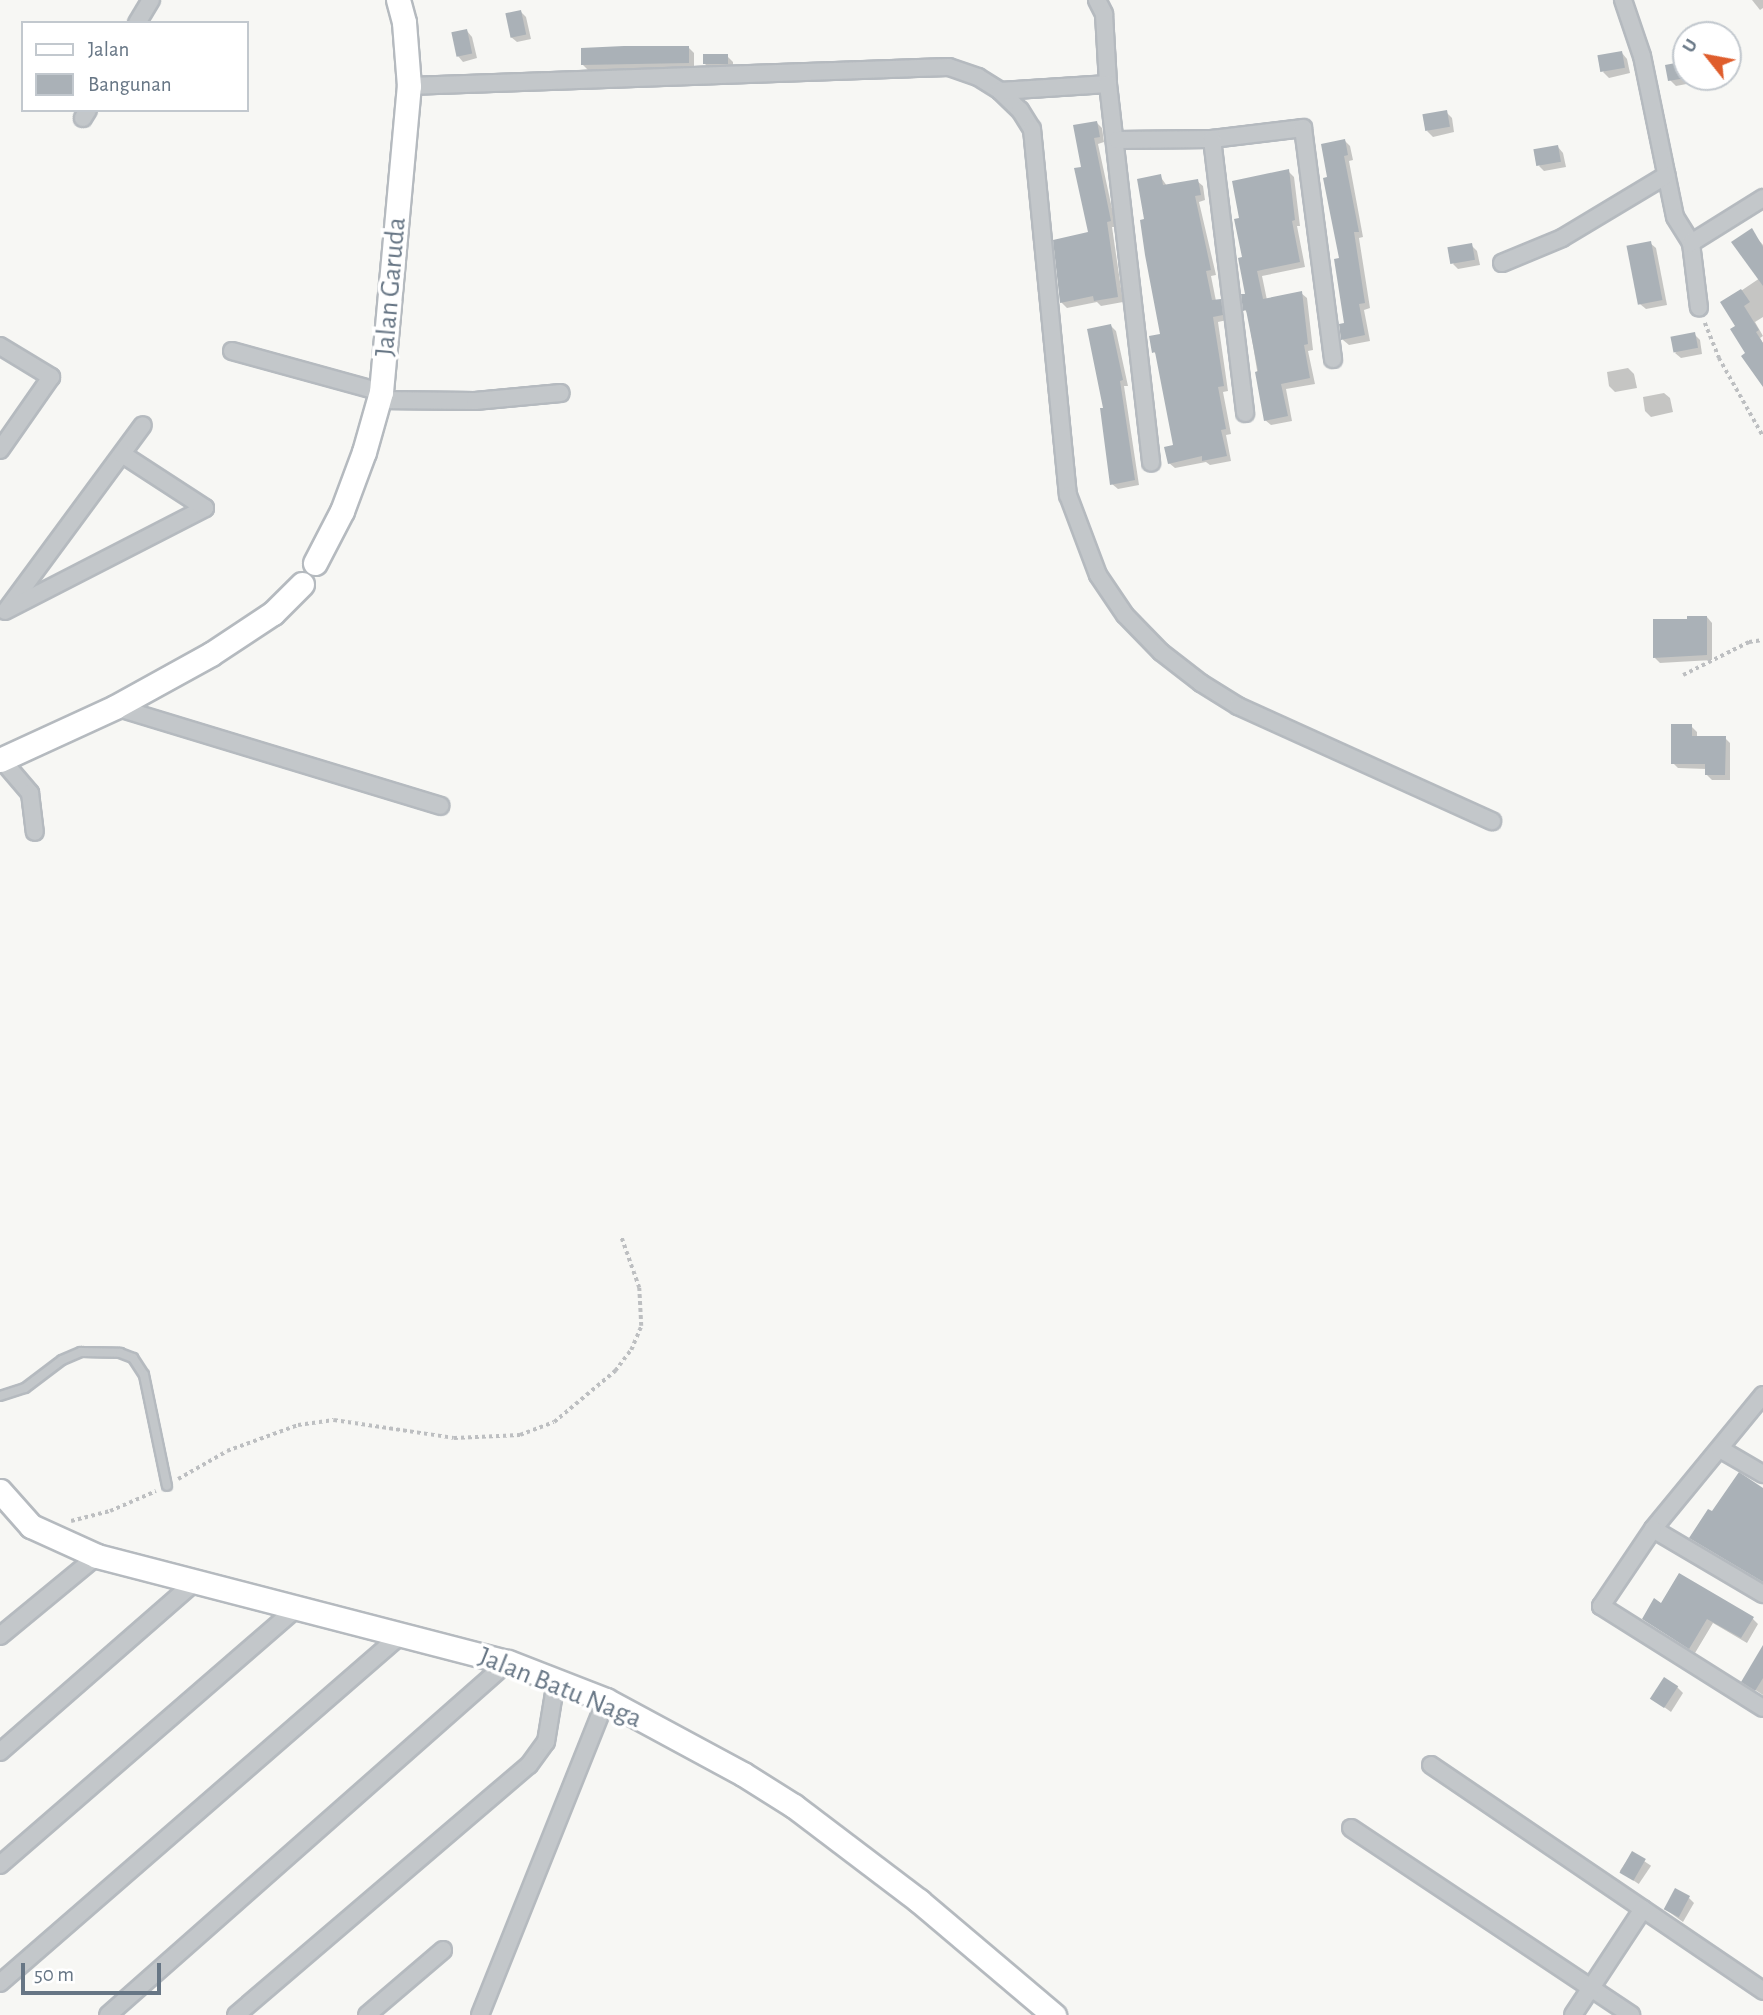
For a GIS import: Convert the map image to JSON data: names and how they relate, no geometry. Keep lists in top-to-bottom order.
{
  "streets": {
    "street": ["Jalan Garuda", "Jalan Batu Naga"]
  },
  "legend": ["Jalan", "Bangunan"],
  "scale_bar": "50 m",
  "north": "top left"
}
